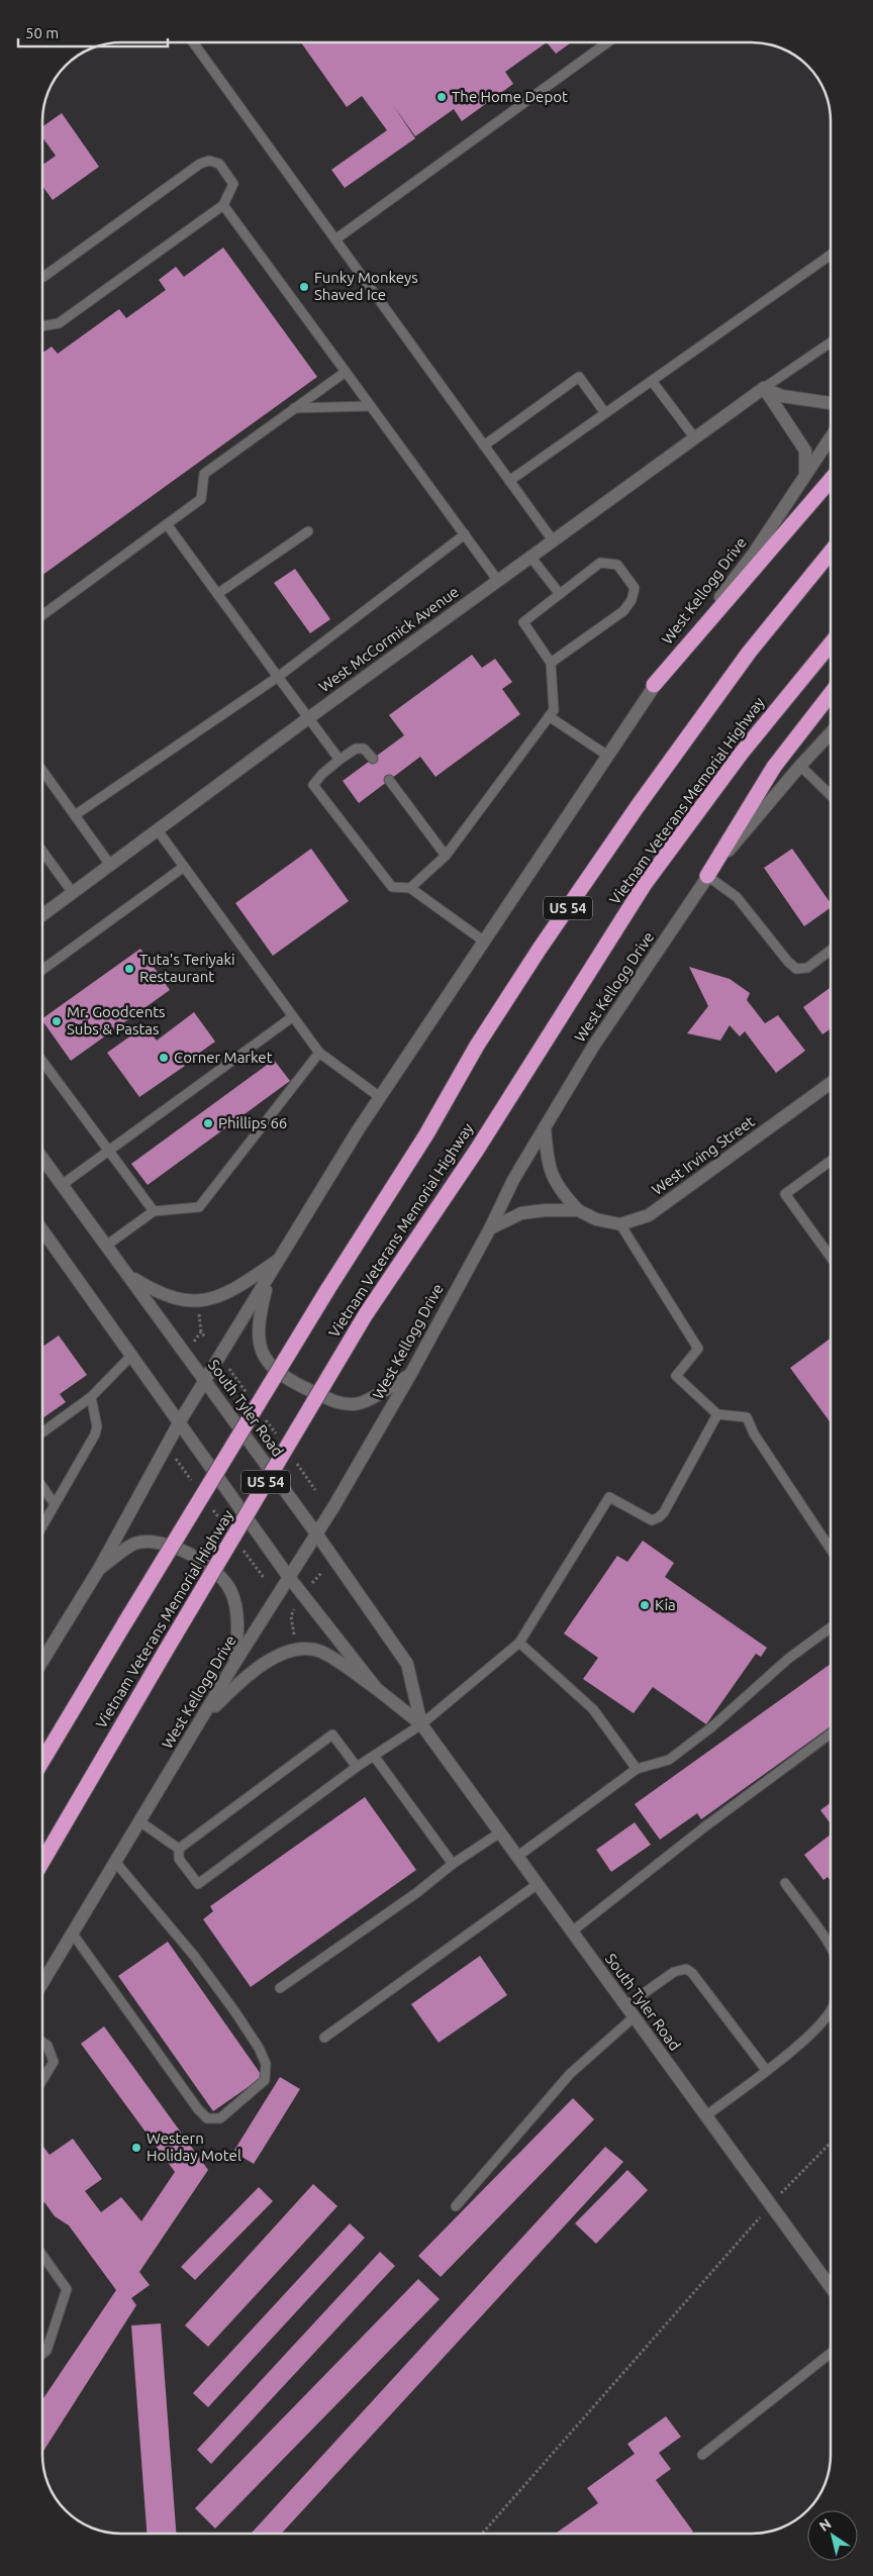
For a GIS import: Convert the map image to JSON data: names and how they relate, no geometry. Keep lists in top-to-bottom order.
{
  "streets": {
    "highway": ["Vietnam Veterans Memorial Highway", "US 54"],
    "main road": [
      "West Kellogg Drive",
      "West McCormick Avenue",
      "West Irving Street",
      "South Tyler Road"
    ]
  },
  "crossings": [
    ["West Kellogg Drive", "South Tyler Road"]
  ],
  "places": [
    "The Home Depot",
    "Funky Monkeys Shaved Ice",
    "Tuta's Teriyaki Restaurant",
    "Mr. Goodcents Subs & Pastas",
    "Corner Market",
    "Phillips 66",
    "Kia",
    "Western Holiday Motel"
  ],
  "scale_bar": "50 m",
  "north": "top left"
}
